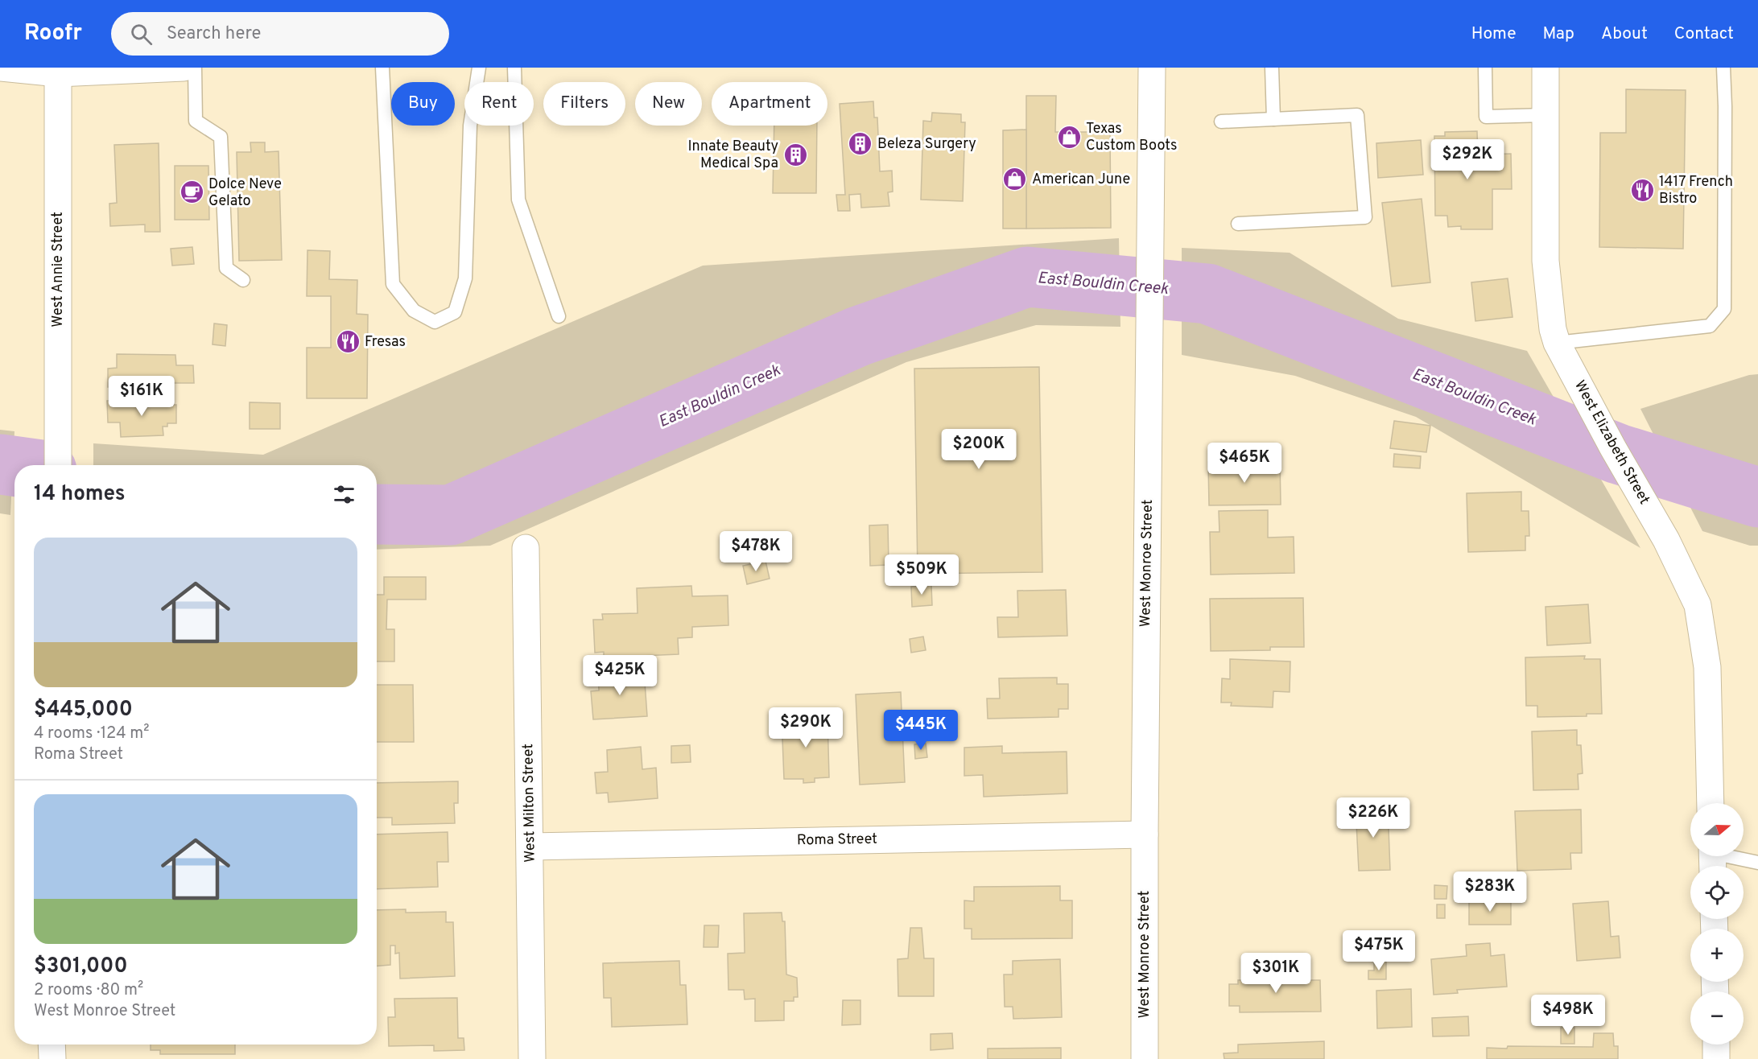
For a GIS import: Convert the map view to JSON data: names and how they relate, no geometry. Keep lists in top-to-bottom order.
{
  "streets": {
    "street": [
      "West Annie Street",
      "West Elizabeth Street",
      "West Monroe Street",
      "West Milton Street",
      "Roma Street"
    ]
  },
  "crossings": [
    ["West Monroe Street", "Roma Street"],
    ["West Milton Street", "Roma Street"]
  ],
  "water": ["East Bouldin Creek"],
  "places": {
    "shop": ["Texas Custom Boots", "American June"],
    "building": ["Beleza Surgery", "Innate Beauty Medical Spa"],
    "restaurant": ["1417 French Bistro", "Fresas"],
    "cafe": ["Dolce Neve Gelato"]
  },
  "north": "right",
  "page": {
    "header": "Roofr",
    "search": "Search here",
    "nav": [
      "Home",
      "Map",
      "About",
      "Contact"
    ],
    "chip": [
      "Buy",
      "Rent",
      "Filters",
      "New",
      "Apartment"
    ],
    "price": [
      "$292K",
      "$161K",
      "$200K",
      "$465K",
      "$478K",
      "$509K",
      "$425K",
      "$290K",
      "$445K",
      "$226K",
      "$283K",
      "$475K",
      "$301K",
      "$498K"
    ],
    "heading": "14 homes",
    "list": [
      {
        "name": "$445,000",
        "note": "4 rooms · 124 m² · Roma Street"
      },
      {
        "name": "$301,000",
        "note": "2 rooms · 80 m² · West Monroe Street"
      }
    ],
    "map_buttons": ["+", "−"]
  }
}
